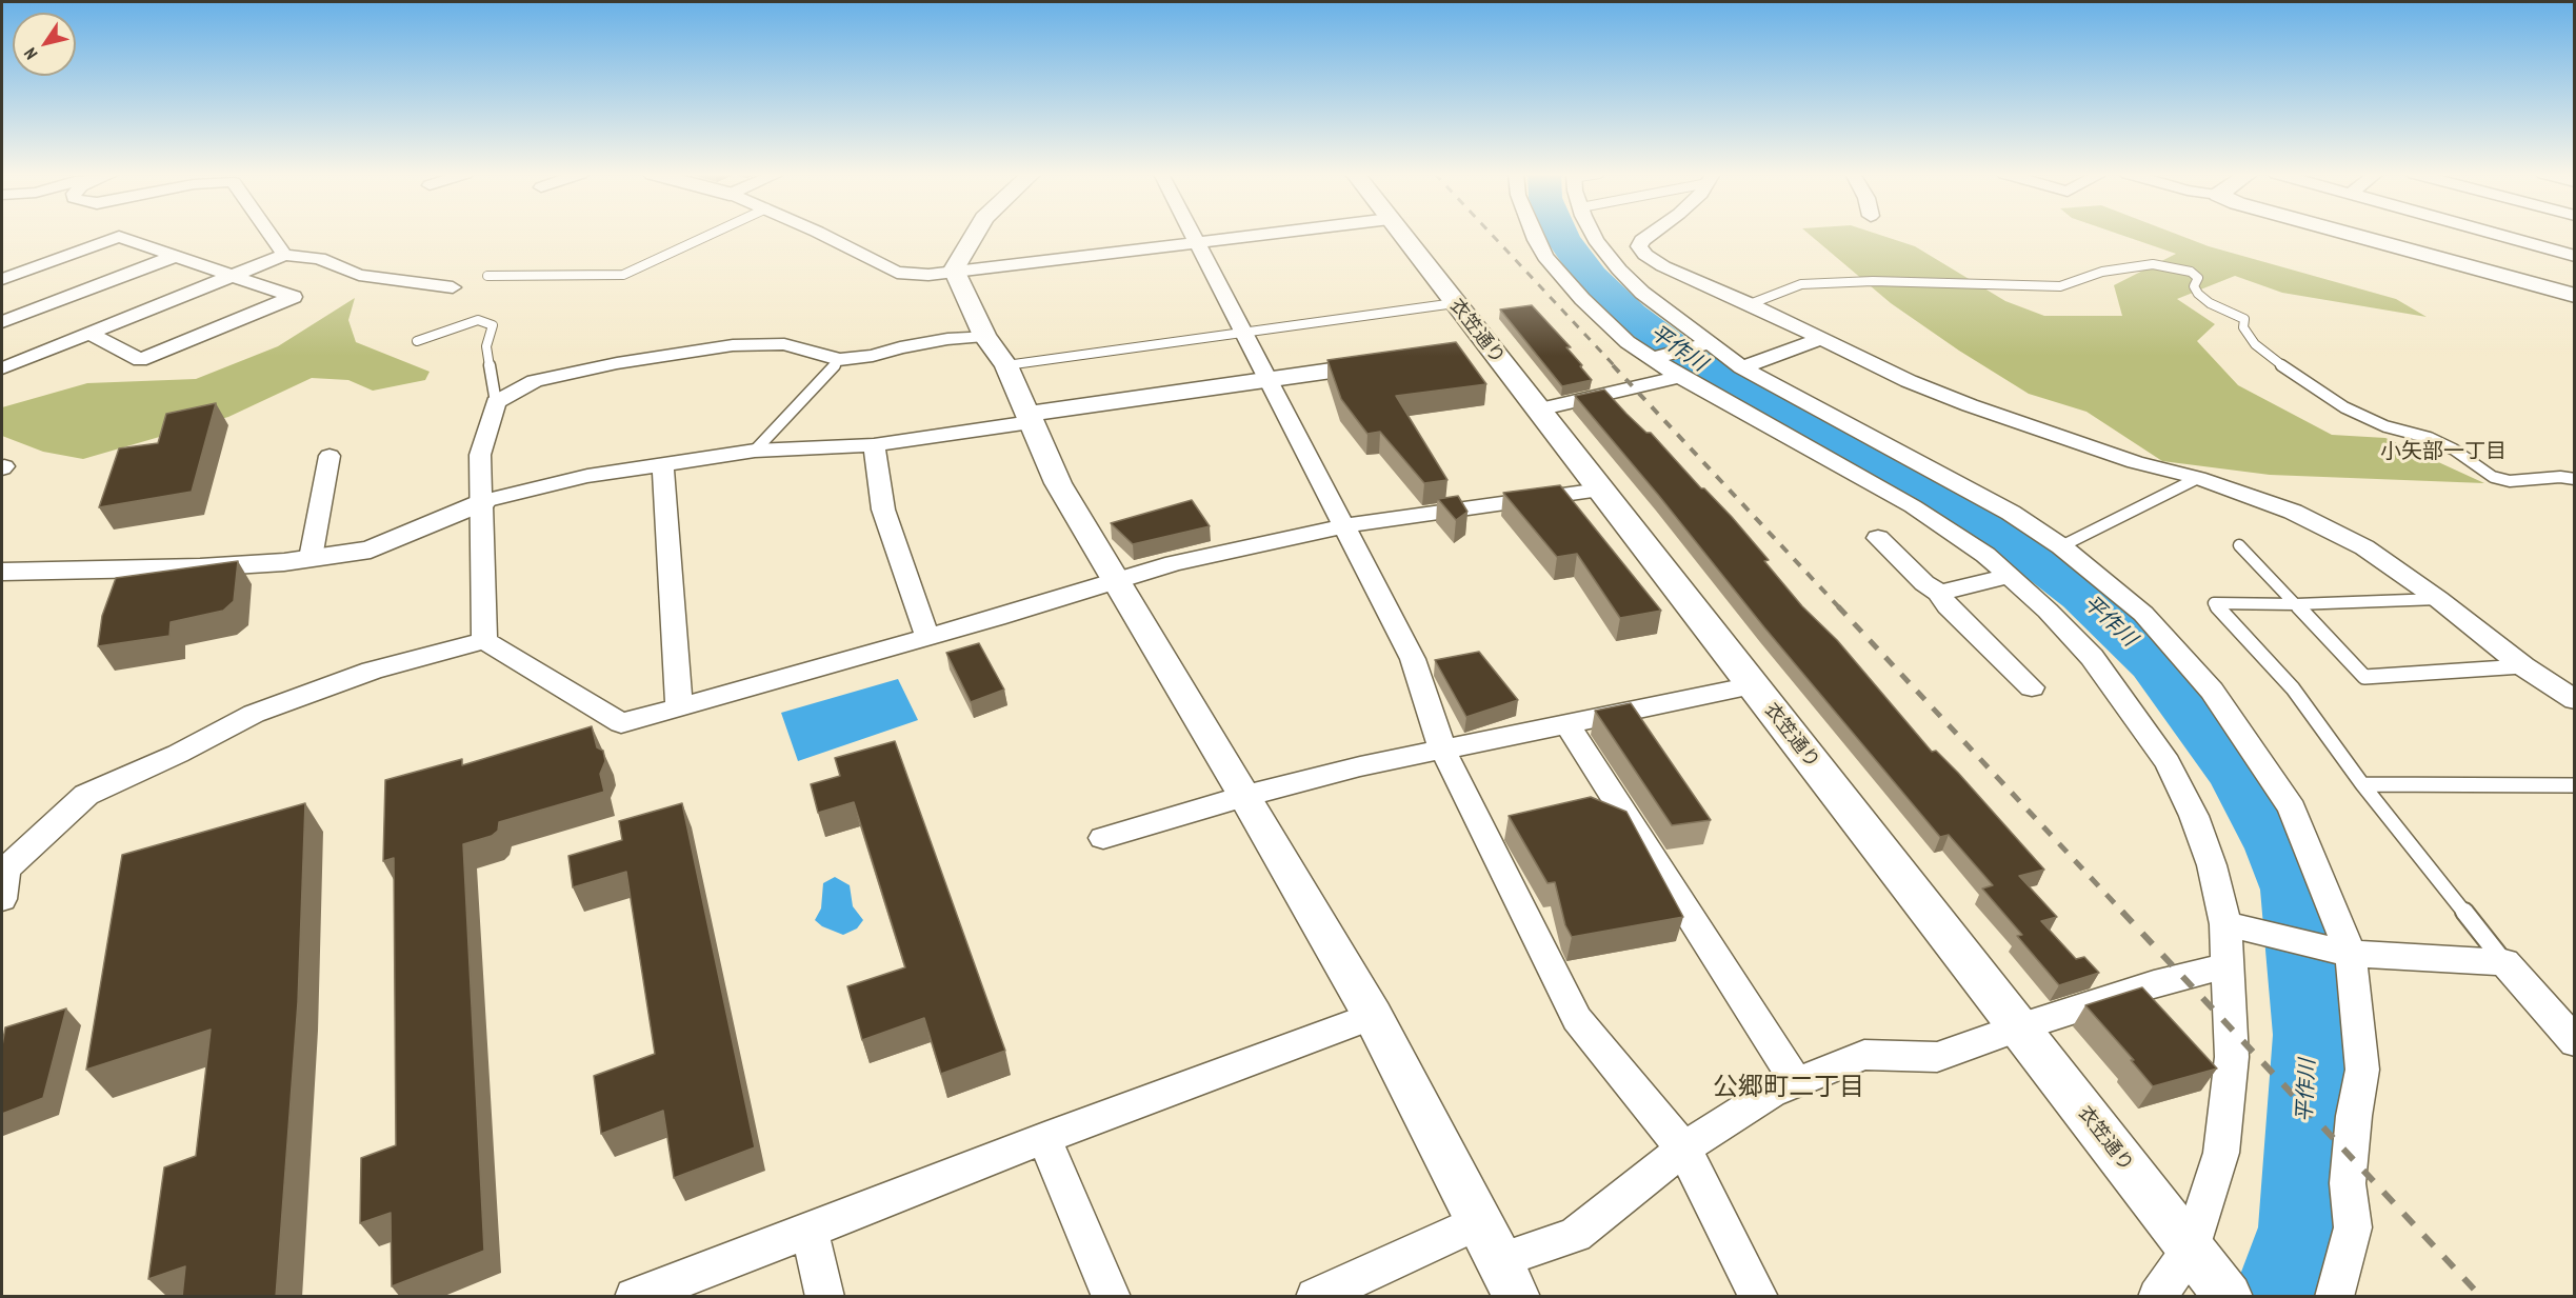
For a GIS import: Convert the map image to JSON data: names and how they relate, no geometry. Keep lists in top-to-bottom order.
{
  "streets": {
    "street": ["衣笠通り"]
  },
  "districts": ["小矢部一丁目", "公郷町二丁目"],
  "water": ["平作川"],
  "north": "bottom left"
}
